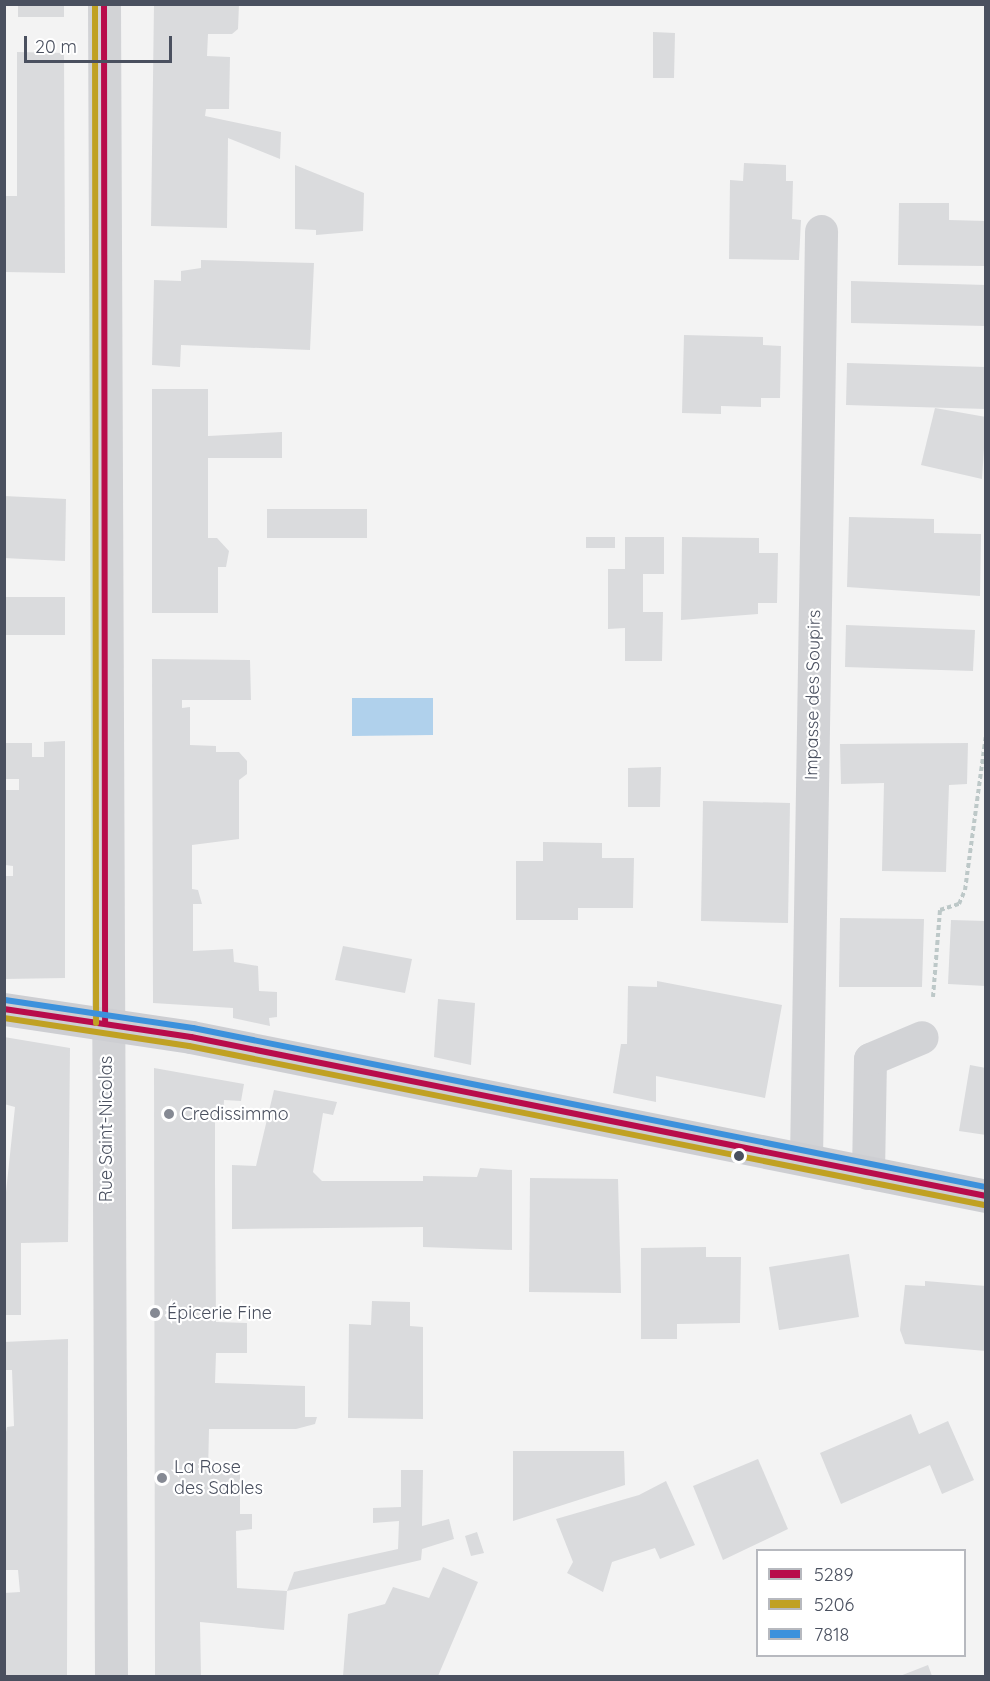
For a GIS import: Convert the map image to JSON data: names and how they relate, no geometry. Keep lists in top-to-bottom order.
{
  "streets": {
    "street": ["Impasse des Soupirs", "Rue Saint-Nicolas"]
  },
  "places": ["Credissimmo", "Épicerie Fine", "La Rose des Sables"],
  "lines": ["transit line 5289", "transit line 5206", "transit line 7818"],
  "legend": ["5289", "5206", "7818"],
  "scale_bar": "20 m"
}
